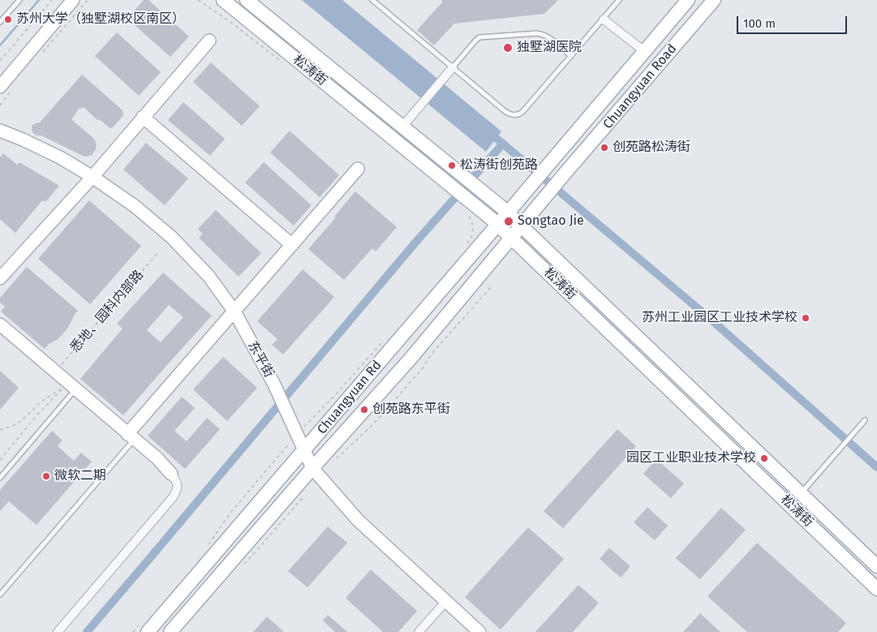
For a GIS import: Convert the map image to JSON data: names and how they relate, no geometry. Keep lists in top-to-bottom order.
{
  "streets": {
    "main road": ["松涛街", "Chuangyuan Road", "Chuangyuan Rd"],
    "street": ["东平街"],
    "path": ["悉地、园科内部路"]
  },
  "crossings": [
    ["松涛街", "Chuangyuan Rd"],
    ["Chuangyuan Road", "Chuangyuan Rd"],
    ["东平街", "Chuangyuan Rd"]
  ],
  "places": [
    "苏州大学（独墅湖校区南区）",
    "独墅湖医院",
    "创苑路松涛街",
    "松涛街创苑路",
    "Songtao Jie",
    "苏州工业园区工业技术学校",
    "创苑路东平街",
    "园区工业职业技术学校",
    "微软二期"
  ],
  "scale_bar": "100 m"
}
